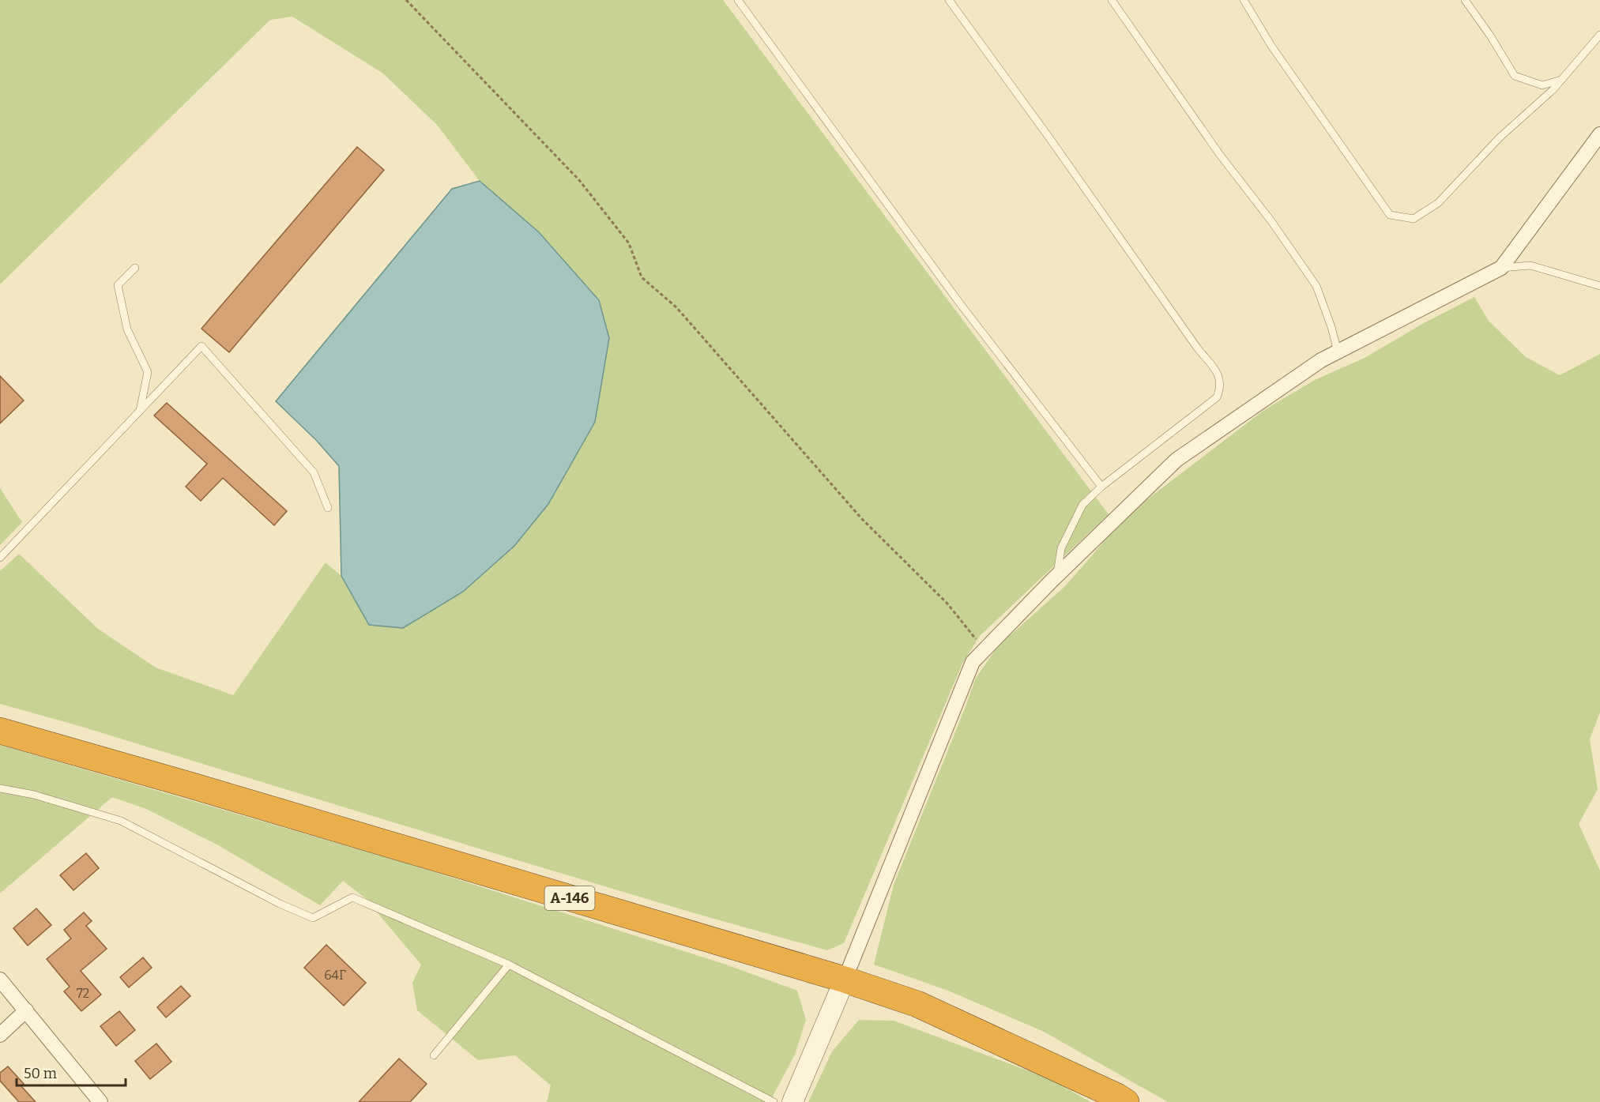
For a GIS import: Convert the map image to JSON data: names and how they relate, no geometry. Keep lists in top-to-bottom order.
{
  "streets": {
    "highway": ["А-146"]
  },
  "house_numbers": ["64Г", "72"],
  "scale_bar": "50 m"
}
